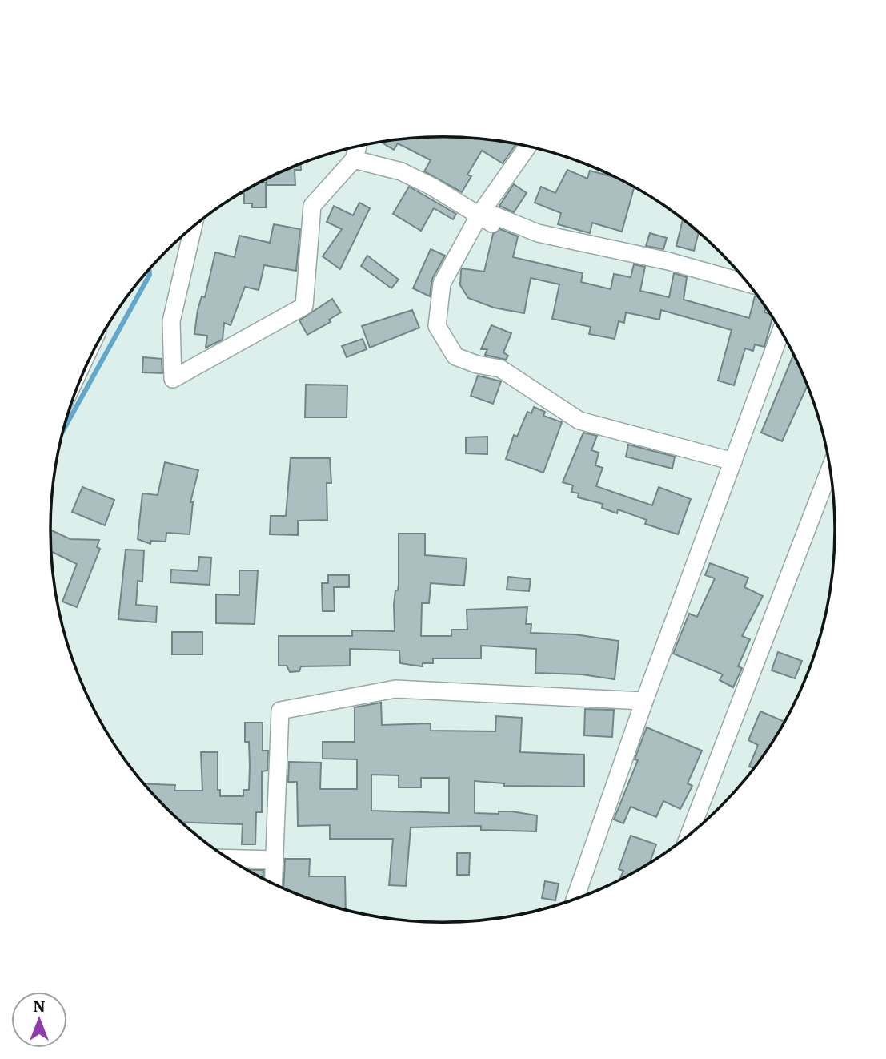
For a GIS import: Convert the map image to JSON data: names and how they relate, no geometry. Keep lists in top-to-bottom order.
{
  "north": "top"
}
